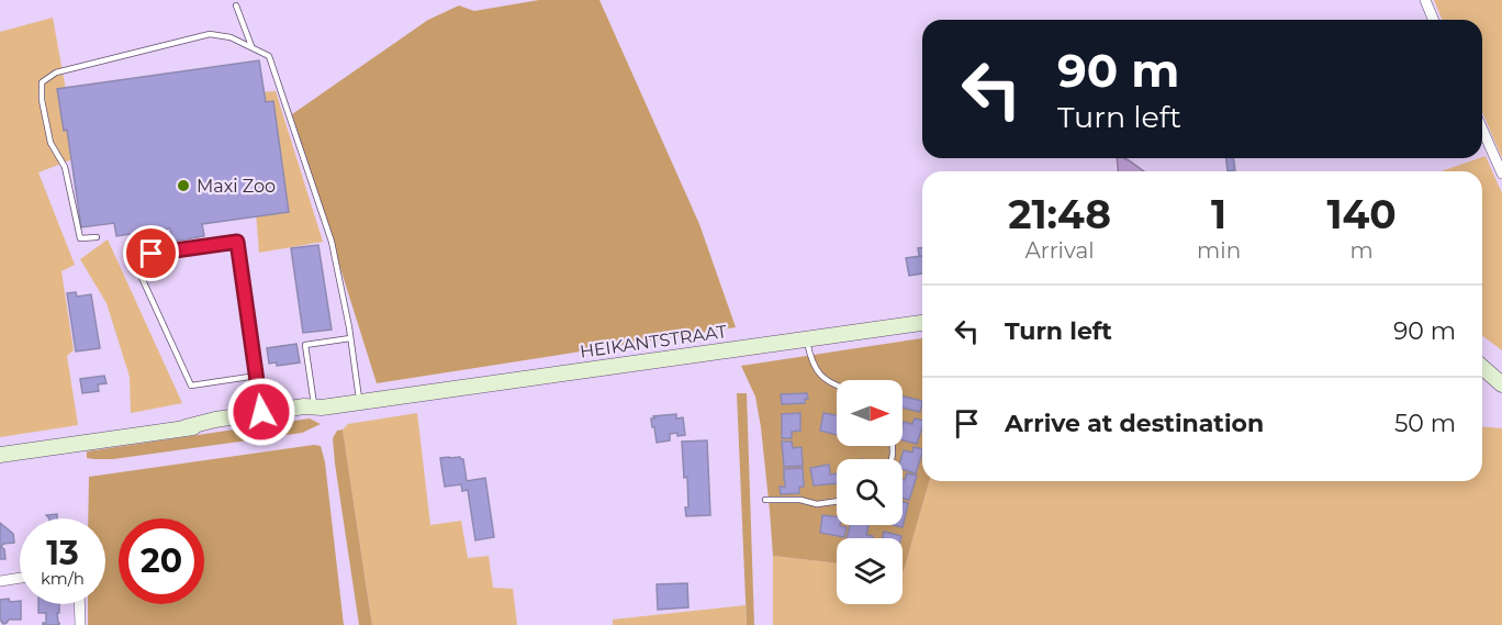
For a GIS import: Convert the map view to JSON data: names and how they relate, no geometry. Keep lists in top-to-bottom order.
{
  "streets": {
    "street": ["HEIKANTSTRAAT"]
  },
  "places": ["Maxi Zoo"],
  "north": "right",
  "page": {
    "turn": ["90 m", "Turn left"],
    "eta": [
      "21:48",
      "Arrival",
      "1",
      "min",
      "140",
      "m"
    ],
    "list": [
      {
        "name": "Turn left",
        "value": "90 m"
      },
      {
        "name": "Arrive at destination",
        "value": "50 m"
      }
    ],
    "speed": "13 km/h",
    "limit": "20"
  }
}
